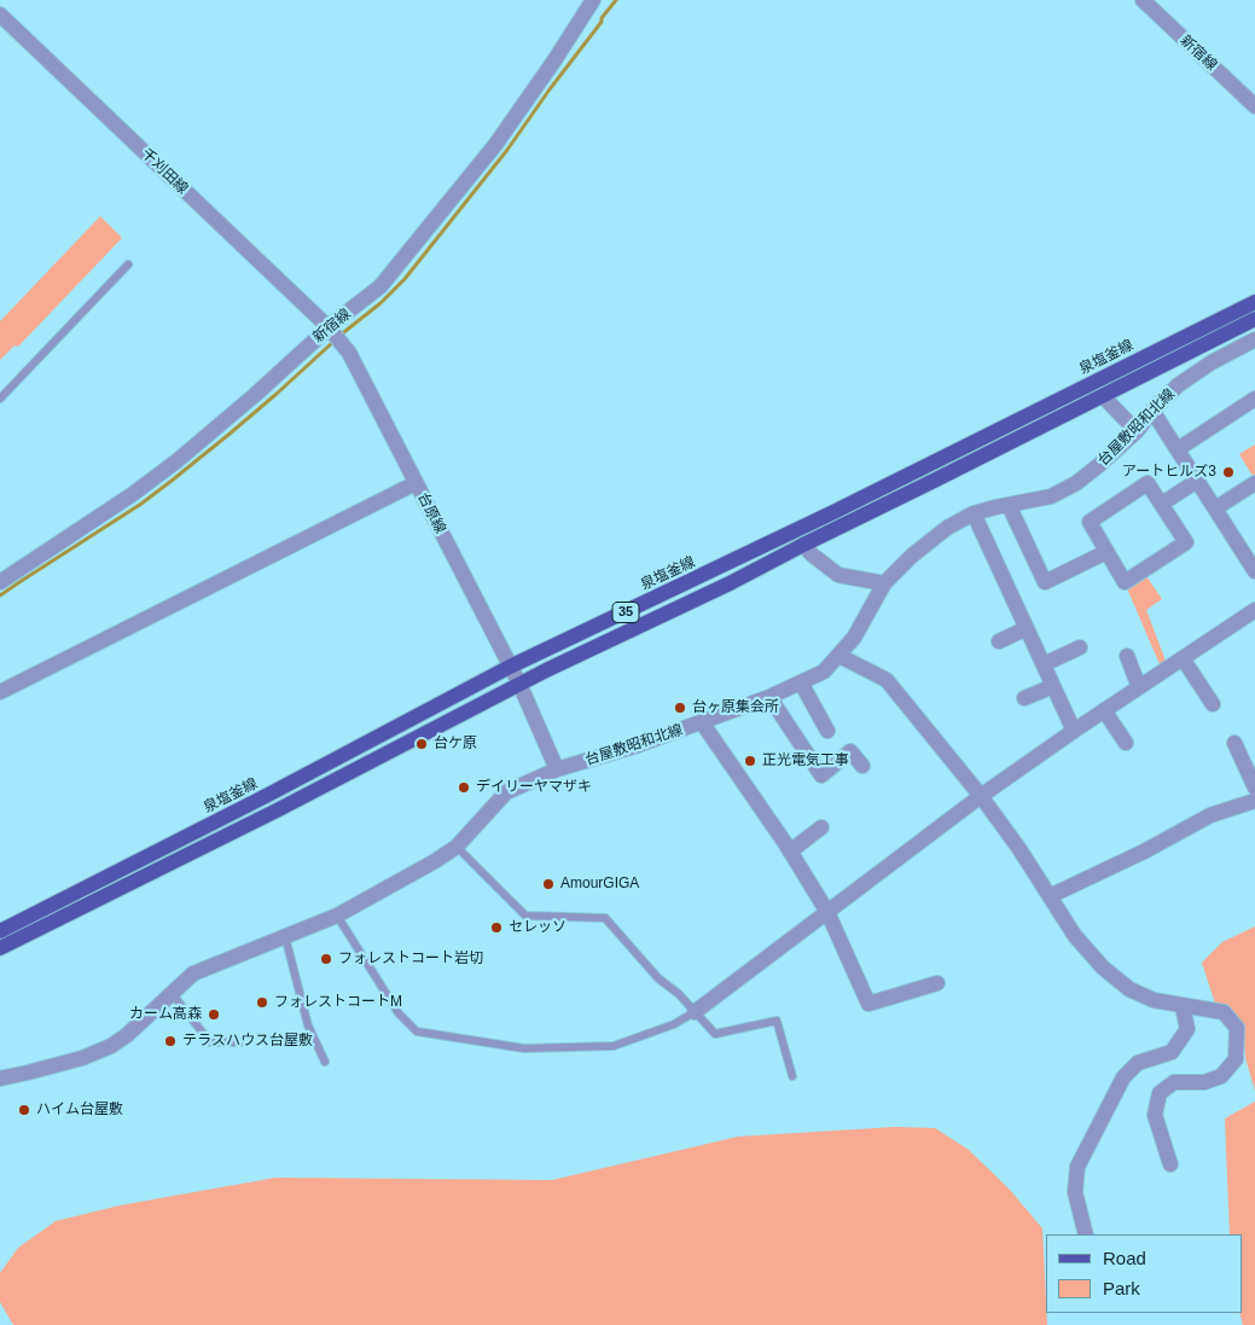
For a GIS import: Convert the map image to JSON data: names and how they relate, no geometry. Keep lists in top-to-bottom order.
{
  "streets": {
    "main road": ["泉塩釜線", "35"],
    "street": [
      "新宿線",
      "千刈田線",
      "台屋敷昭和北線",
      "台原線"
    ]
  },
  "crossings": [
    ["新宿線", "千刈田線"],
    ["新宿線", "台原線"],
    ["千刈田線", "台原線"],
    ["泉塩釜線", "台原線"],
    ["台屋敷昭和北線", "台原線"],
    ["台原線", "35"]
  ],
  "places": [
    "アートヒルズ3",
    "台ヶ原集会所",
    "台ケ原",
    "正光電気工事",
    "デイリーヤマザキ",
    "AmourGIGA",
    "セレッソ",
    "フォレストコート岩切",
    "フォレストコートM",
    "カーム高森",
    "テラスハウス台屋敷",
    "ハイム台屋敷"
  ],
  "legend": ["Road", "Park"]
}
